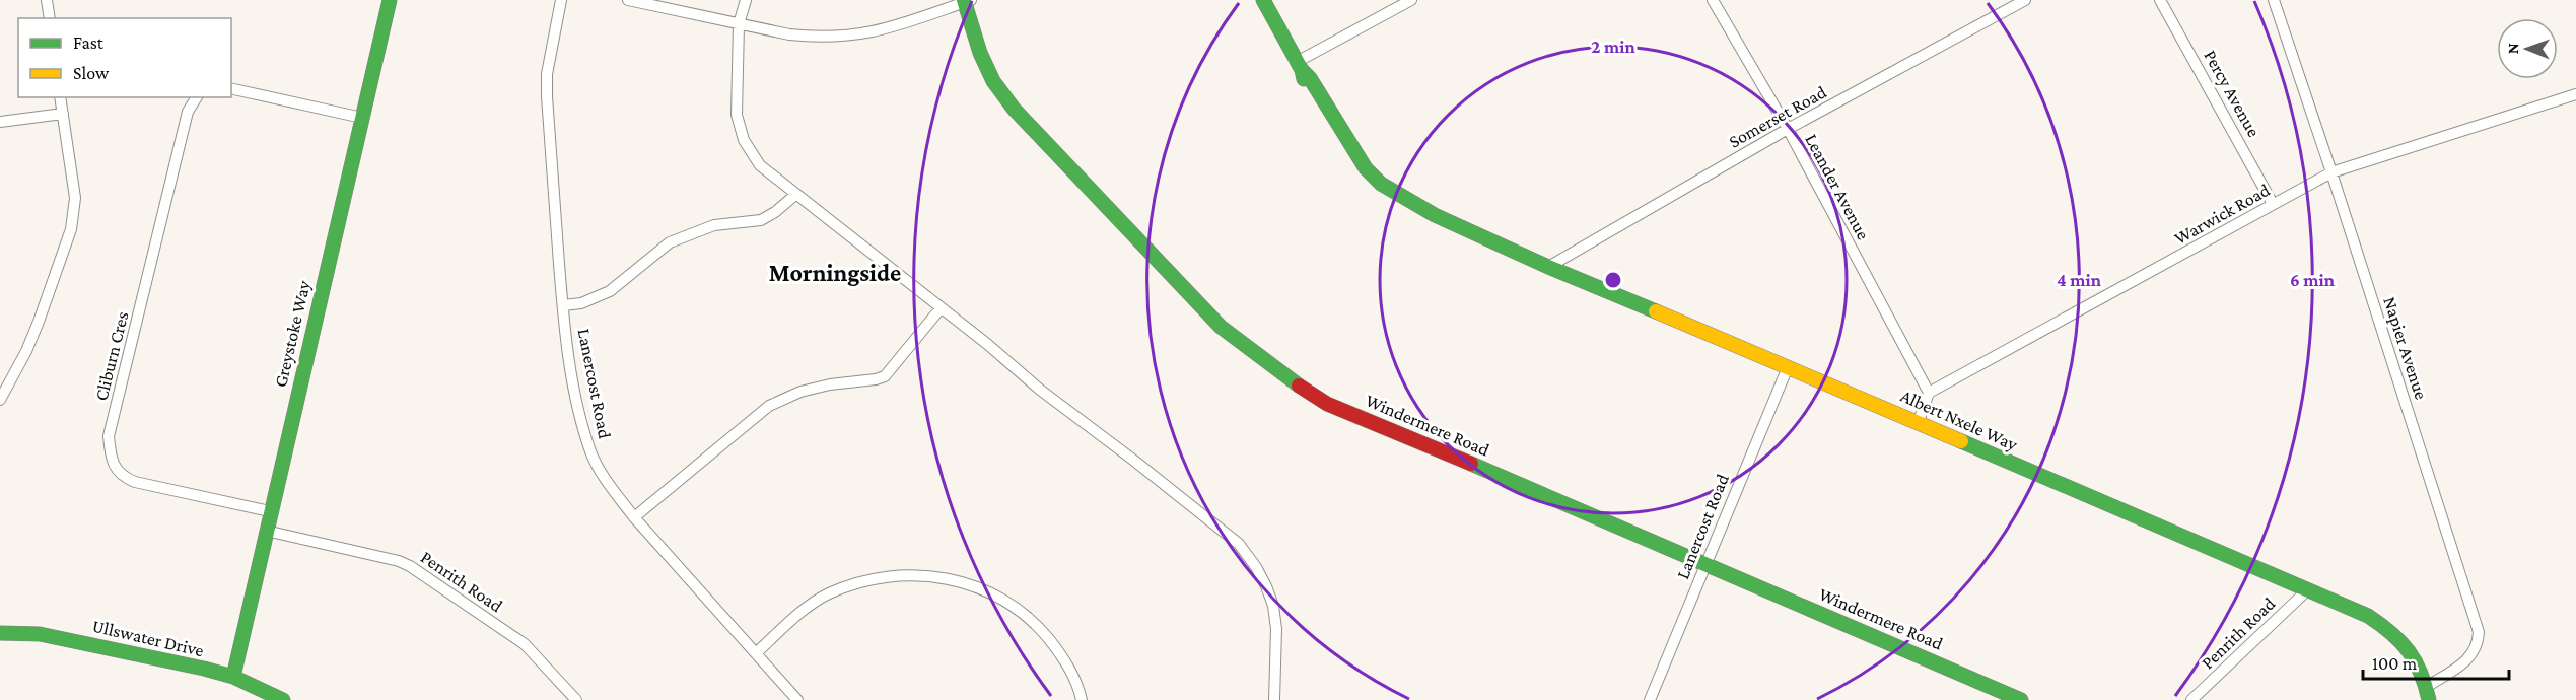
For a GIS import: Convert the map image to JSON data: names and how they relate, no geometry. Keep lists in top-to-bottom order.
{
  "streets": {
    "street": [
      "Percy Avenue",
      "Somerset Road",
      "Leander Avenue",
      "Warwick Road",
      "Greystoke Way",
      "Napier Avenue",
      "Cliburn Cres",
      "Lanercost Road",
      "Albert Nxele Way",
      "Windermere Road",
      "Penrith Road",
      "Ullswater Drive"
    ]
  },
  "crossings": [
    ["Percy Avenue", "Warwick Road"],
    ["Somerset Road", "Leander Avenue"],
    ["Somerset Road", "Albert Nxele Way"],
    ["Leander Avenue", "Warwick Road"],
    ["Warwick Road", "Napier Avenue"],
    ["Greystoke Way", "Cliburn Cres"],
    ["Greystoke Way", "Penrith Road"],
    ["Greystoke Way", "Ullswater Drive"],
    ["Napier Avenue", "Albert Nxele Way"],
    ["Lanercost Road", "Albert Nxele Way"],
    ["Lanercost Road", "Windermere Road"],
    ["Albert Nxele Way", "Penrith Road"]
  ],
  "districts": ["Morningside"],
  "legend": ["Fast", "Slow"],
  "scale_bar": "100 m",
  "north": "left",
  "rings": ["2 min", "4 min", "6 min"]
}
